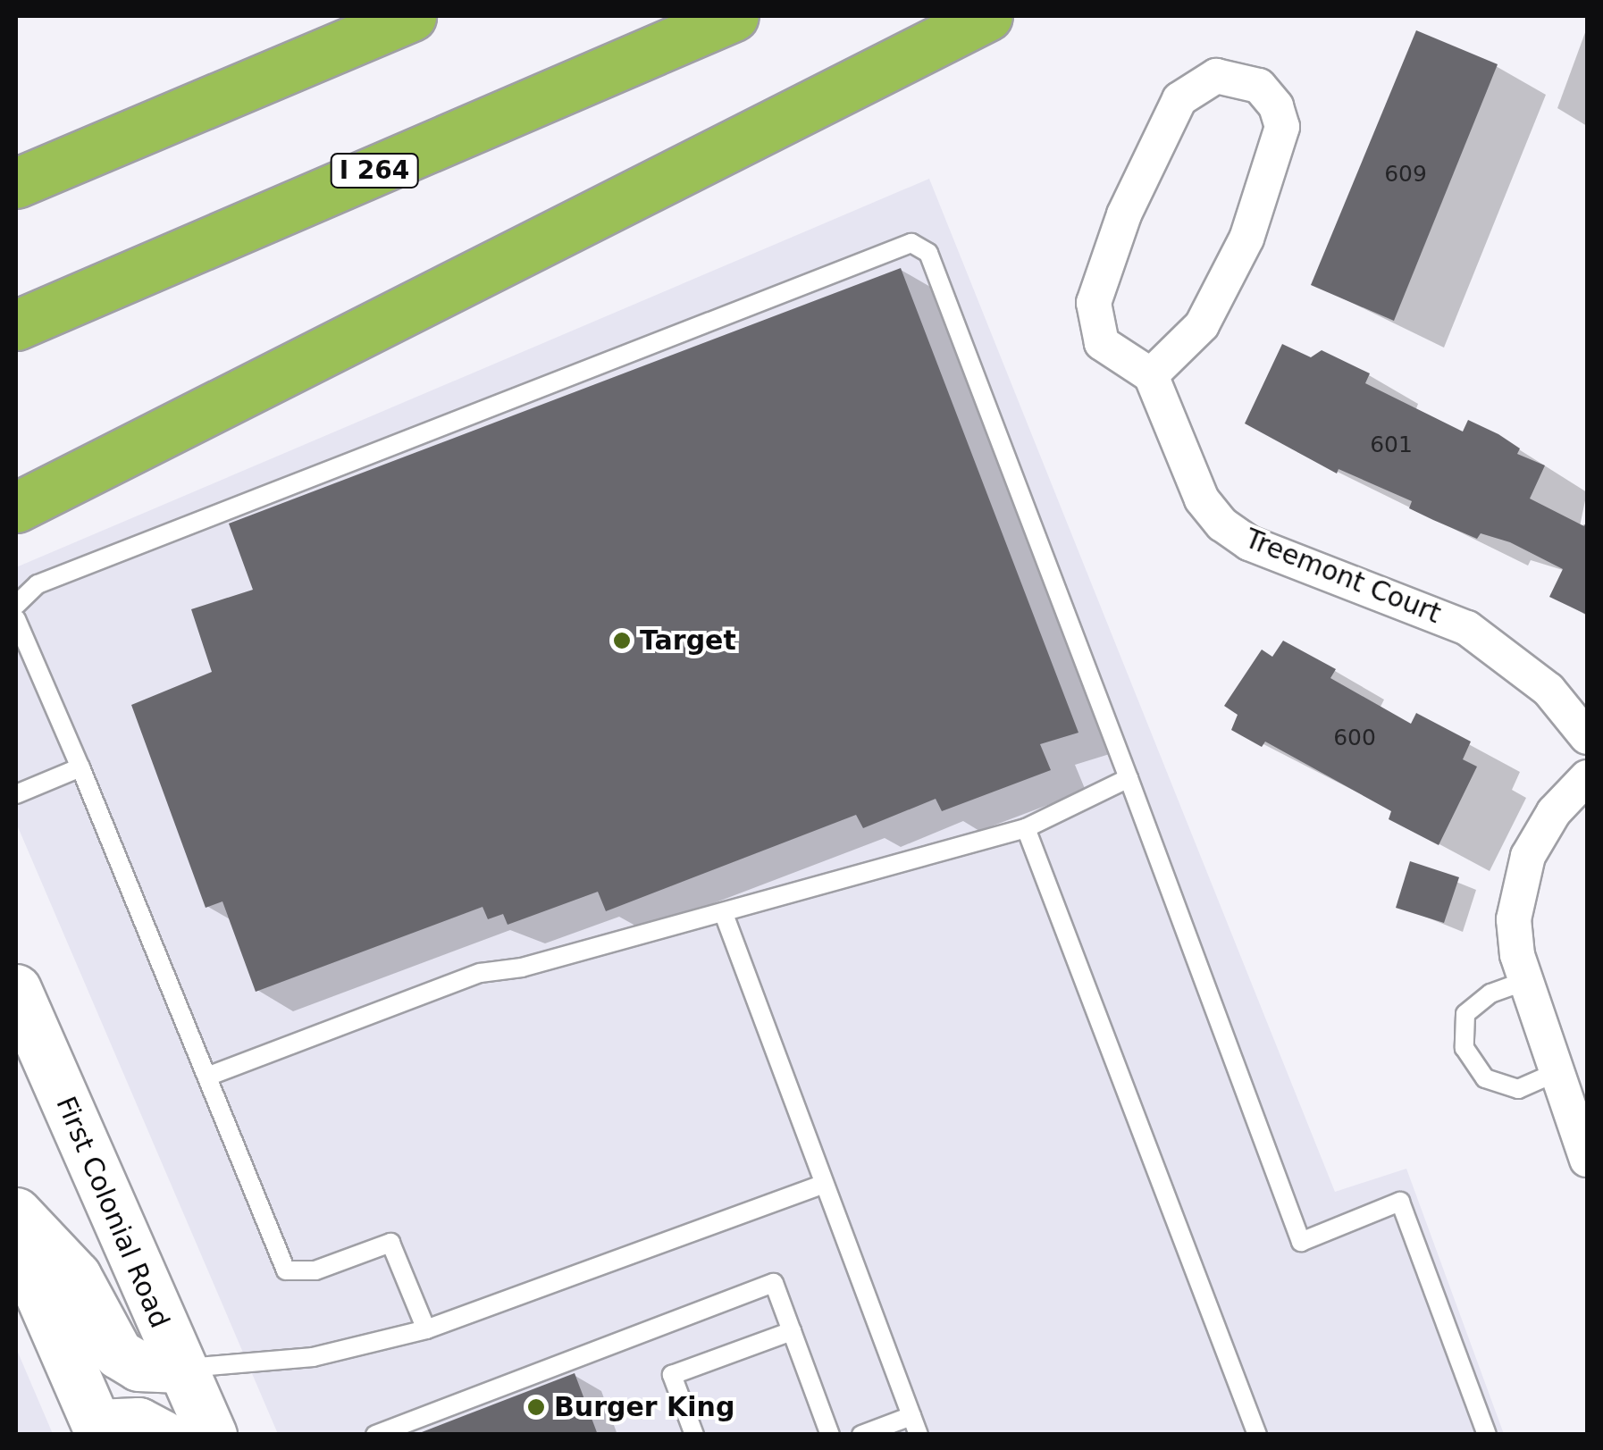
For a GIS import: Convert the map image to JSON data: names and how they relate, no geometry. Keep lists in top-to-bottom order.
{
  "streets": {
    "highway": ["I 264"],
    "main road": ["First Colonial Road"],
    "street": ["Treemont Court"]
  },
  "places": ["Target", "Burger King"],
  "house_numbers": ["609", "601", "600"]
}
